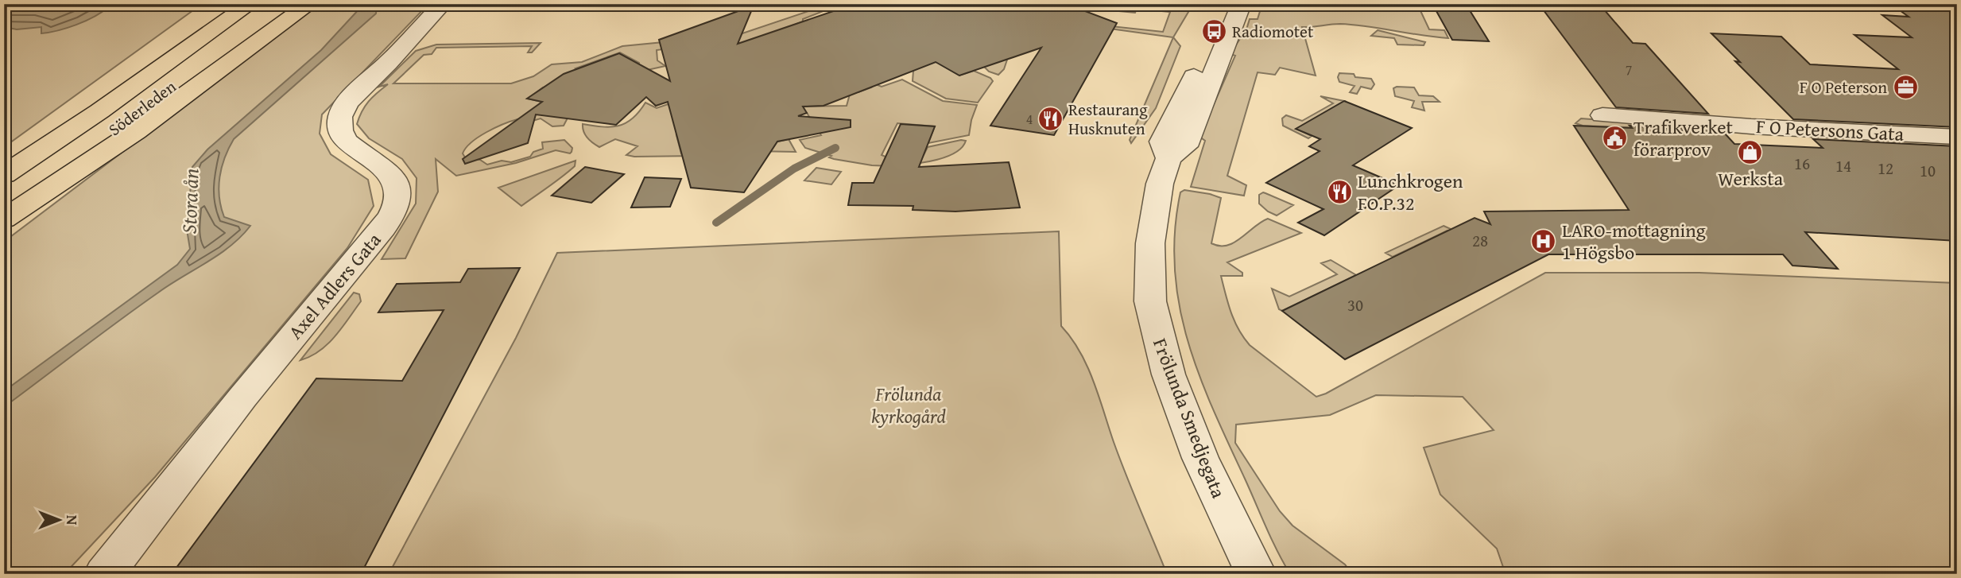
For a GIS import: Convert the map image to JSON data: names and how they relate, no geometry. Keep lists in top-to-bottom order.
{
  "streets": {
    "highway": ["Söderleden"],
    "street": ["F O Petersons Gata", "Axel Adlers Gata", "Frölunda Smedjegata"]
  },
  "water": ["Stora ån"],
  "parks": ["Frölunda kyrkogård"],
  "places": {
    "bus stop": ["Radiomotet"],
    "office": ["F O Peterson"],
    "restaurant": ["Restaurang Husknuten", "Lunchkrogen FO.P.32"],
    "public building": ["Trafikverket förarprov"],
    "shop": ["Werksta"],
    "hospital": ["LARO-mottagning 1 Högsbo"]
  },
  "house_numbers": [
    "7",
    "4",
    "16",
    "14",
    "12",
    "10",
    "28",
    "30"
  ],
  "north": "right"
}
